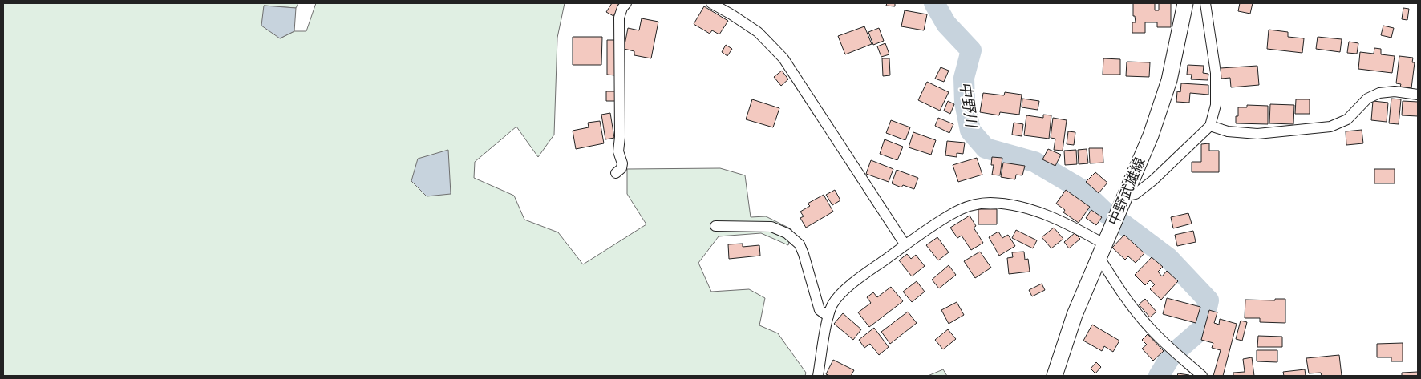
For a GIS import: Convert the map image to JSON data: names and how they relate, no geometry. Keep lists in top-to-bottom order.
{
  "streets": {
    "main road": ["中野武雄線"]
  },
  "water": ["中野川"]
}
